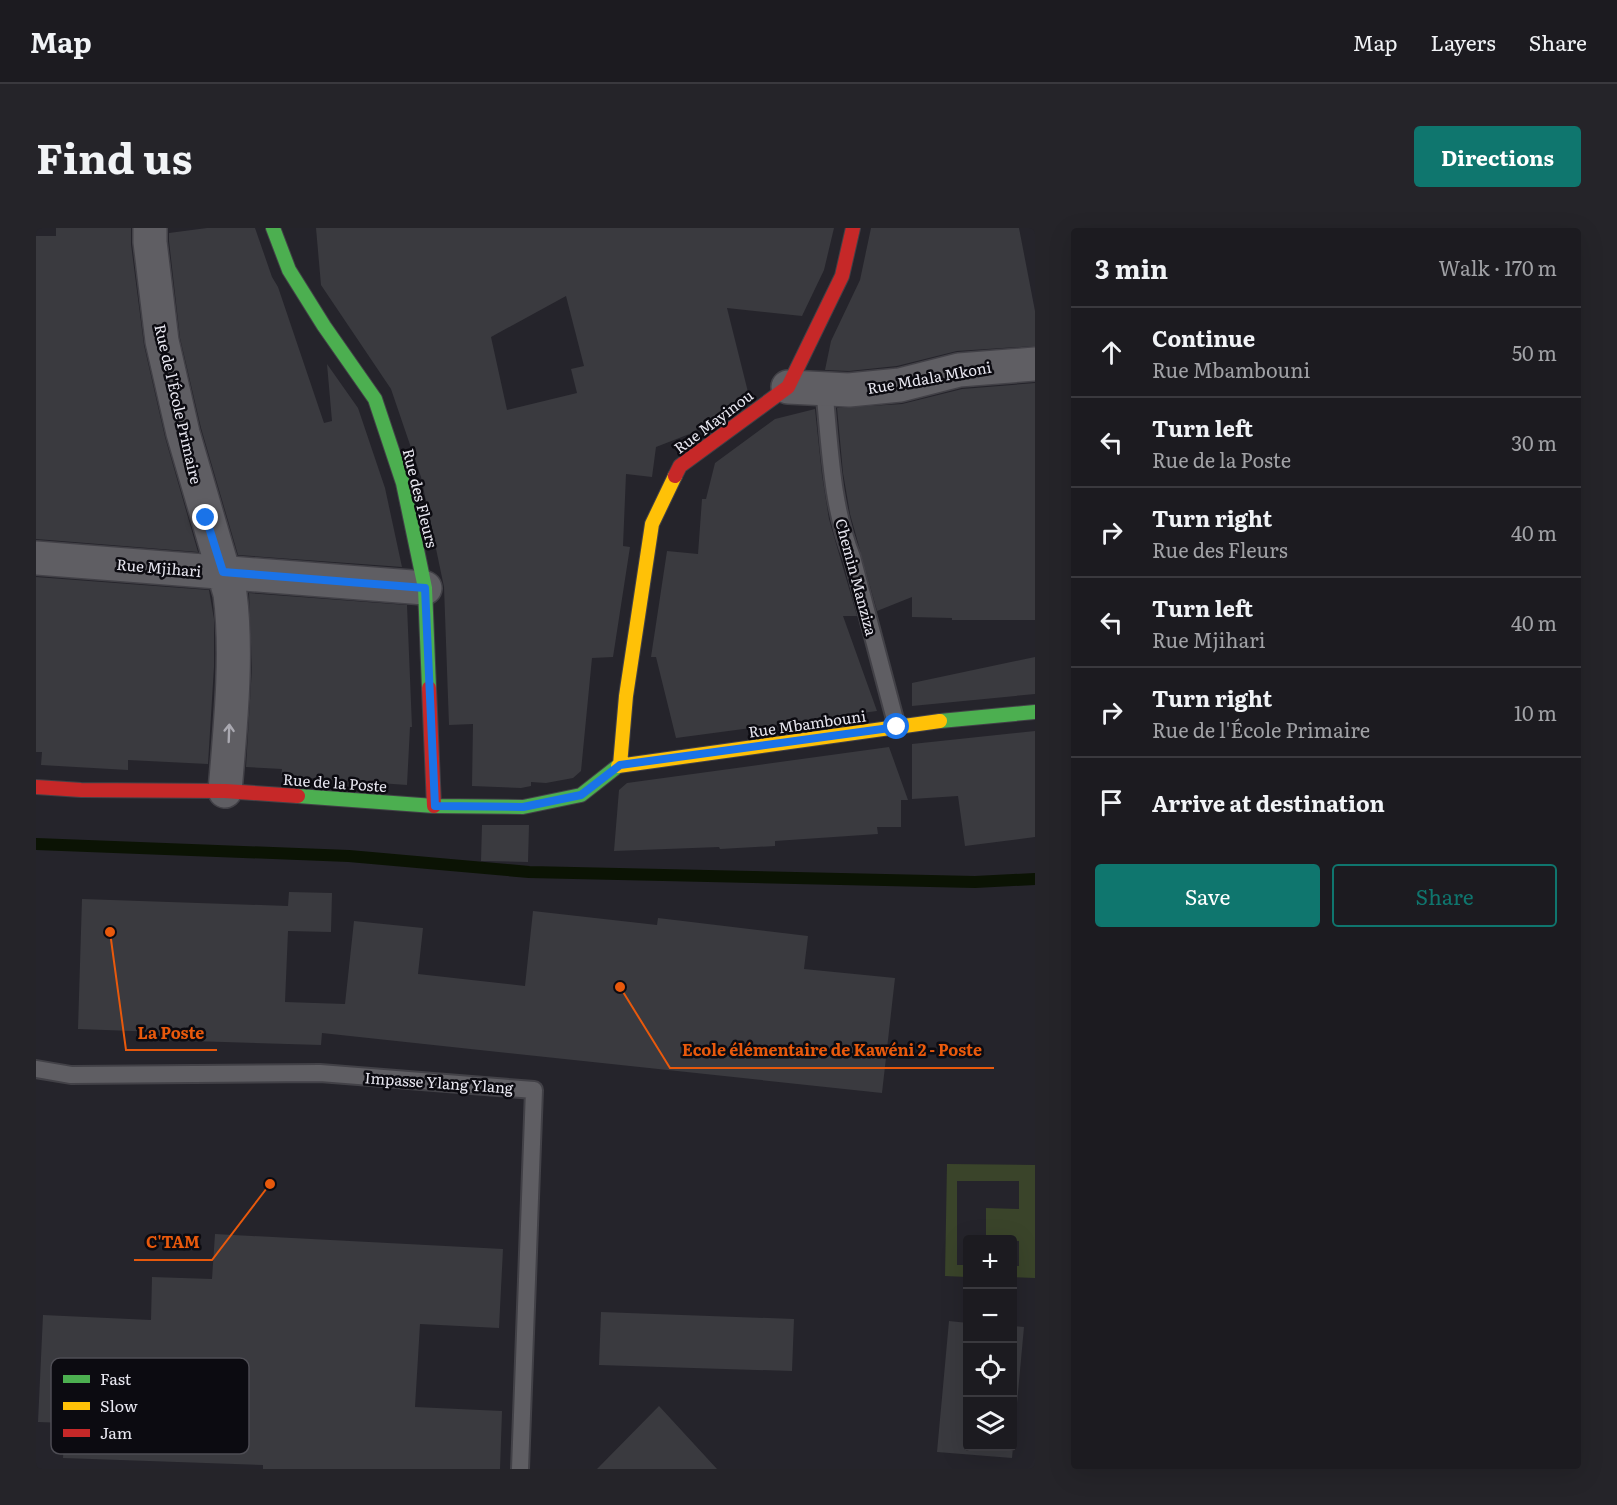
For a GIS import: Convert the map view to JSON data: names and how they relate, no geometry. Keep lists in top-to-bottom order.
{
  "streets": {
    "street": [
      "Rue Mdala Mkoni",
      "Rue de l'École Primaire",
      "Rue Mayinou",
      "Rue des Fleurs",
      "Rue Mjihari",
      "Rue Mbambouni",
      "Rue de la Poste"
    ],
    "lane": ["Chemin Manziza", "Impasse Ylang Ylang"]
  },
  "crossings": [
    ["Rue Mdala Mkoni", "Rue Mayinou"],
    ["Rue Mdala Mkoni", "Chemin Manziza"],
    ["Rue de l'École Primaire", "Rue Mjihari"],
    ["Rue de l'École Primaire", "Rue de la Poste"],
    ["Rue Mayinou", "Rue Mbambouni"],
    ["Rue Mayinou", "Rue de la Poste"],
    ["Rue des Fleurs", "Rue Mjihari"],
    ["Rue des Fleurs", "Rue de la Poste"],
    ["Chemin Manziza", "Rue Mbambouni"],
    ["Rue Mbambouni", "Rue de la Poste"]
  ],
  "one_way": ["Rue de l'École Primaire"],
  "places": ["La Poste", "Ecole élémentaire de Kawéni 2 - Poste", "C'TAM"],
  "legend": ["Fast", "Slow", "Jam"],
  "page": {
    "header": "Map",
    "nav": ["Map", "Layers", "Share"],
    "title": "Find us",
    "buttons": [
      "Directions",
      ["Save", "Share"]
    ],
    "heading": ["3 min", "Walk · 170 m"],
    "list": [
      ["Continue", "Rue Mbambouni", "50 m"],
      ["Turn left", "Rue de la Poste", "30 m"],
      ["Turn right", "Rue des Fleurs", "40 m"],
      ["Turn left", "Rue Mjihari", "40 m"],
      ["Turn right", "Rue de l'École Primaire", "10 m"],
      "Arrive at destination"
    ],
    "map_buttons": ["+", "−"]
  }
}
